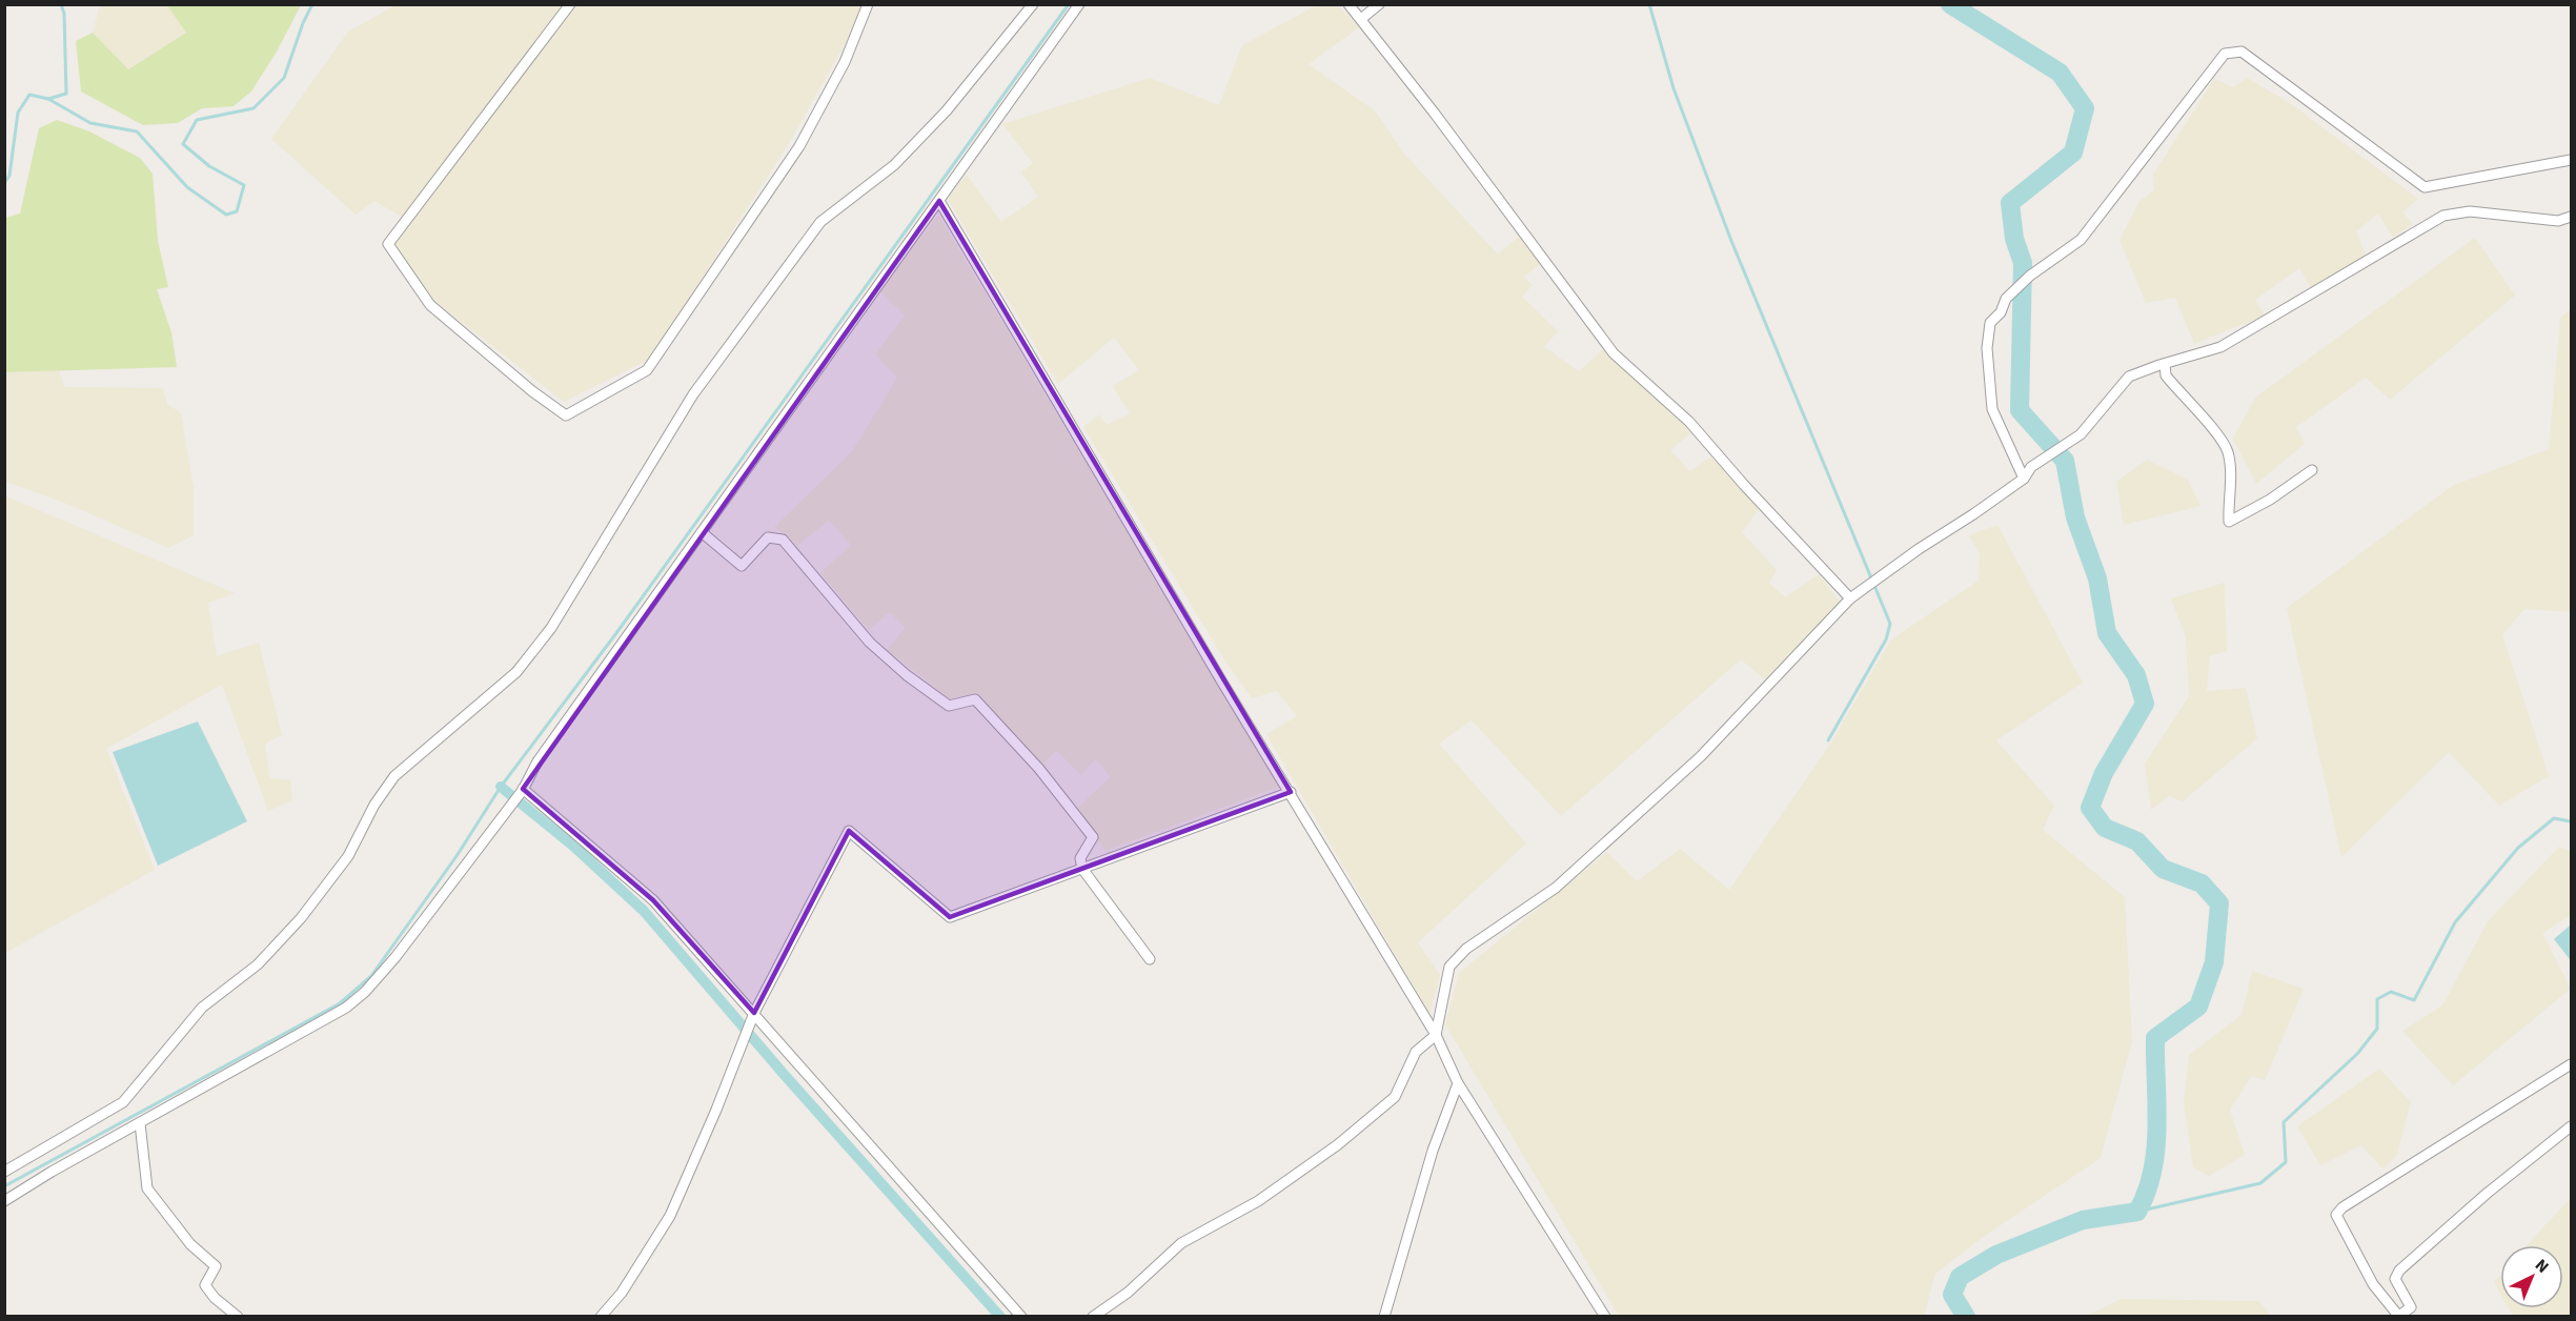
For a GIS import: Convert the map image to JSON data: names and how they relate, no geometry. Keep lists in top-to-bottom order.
{
  "north": "top right"
}
